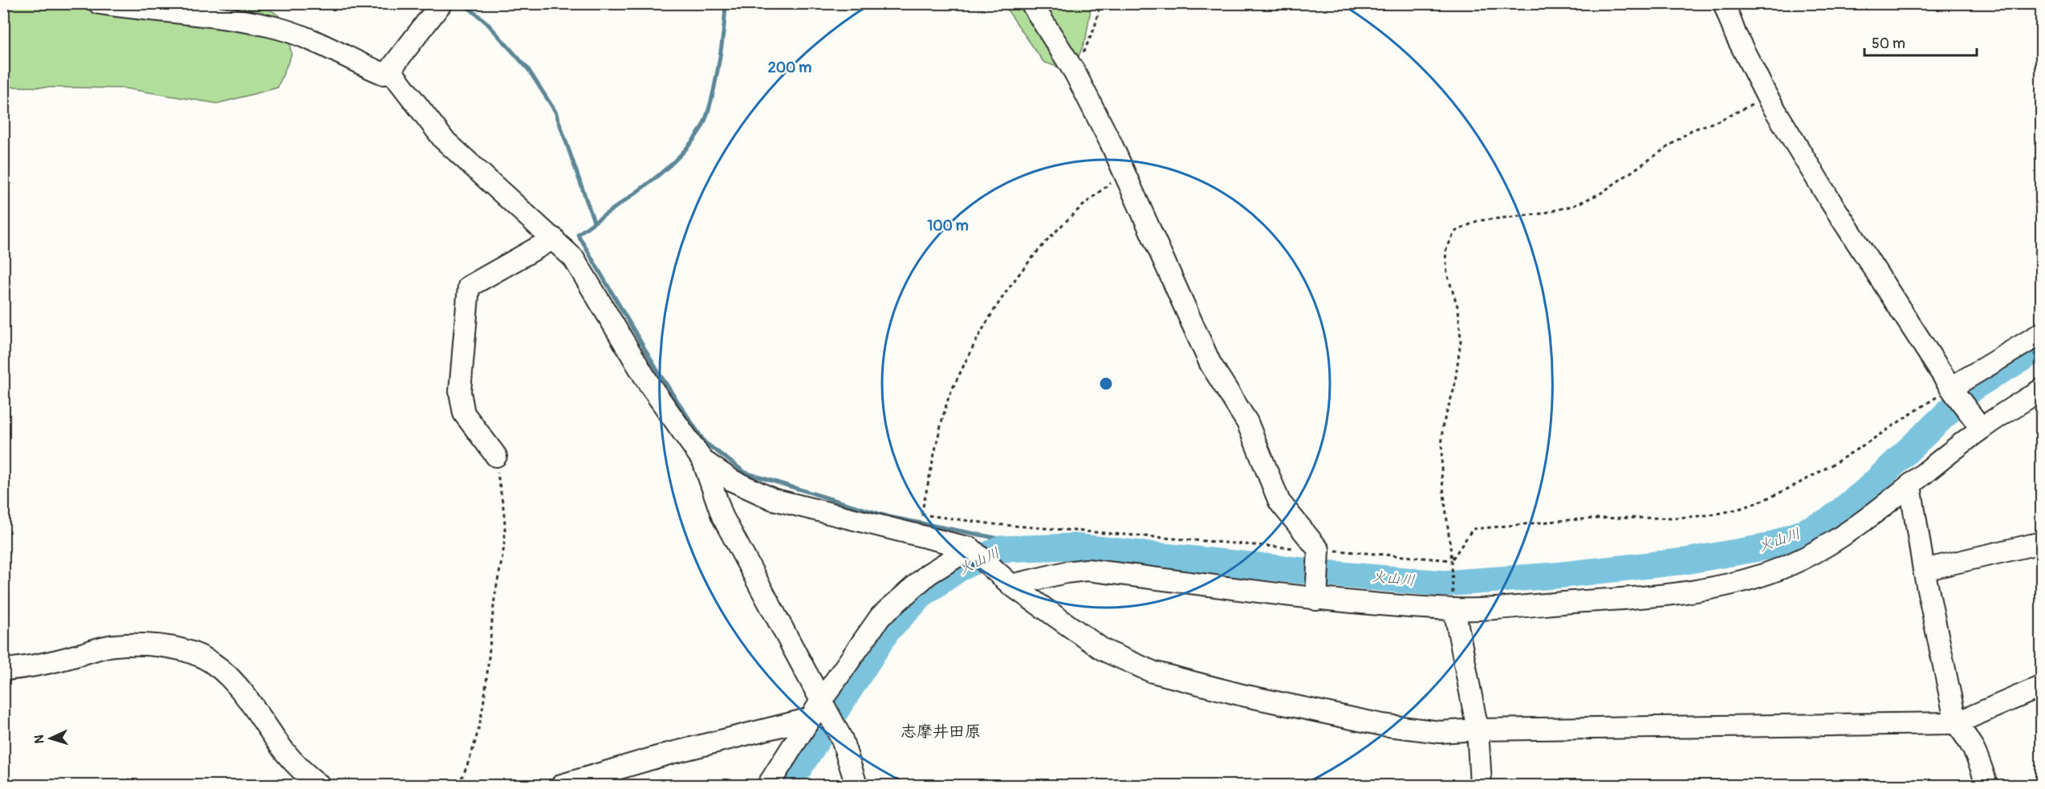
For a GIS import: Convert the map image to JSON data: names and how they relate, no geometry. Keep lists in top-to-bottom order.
{
  "districts": ["志摩井田原"],
  "water": ["火山川"],
  "scale_bar": "50 m",
  "north": "left",
  "rings": ["200 m", "100 m"]
}
